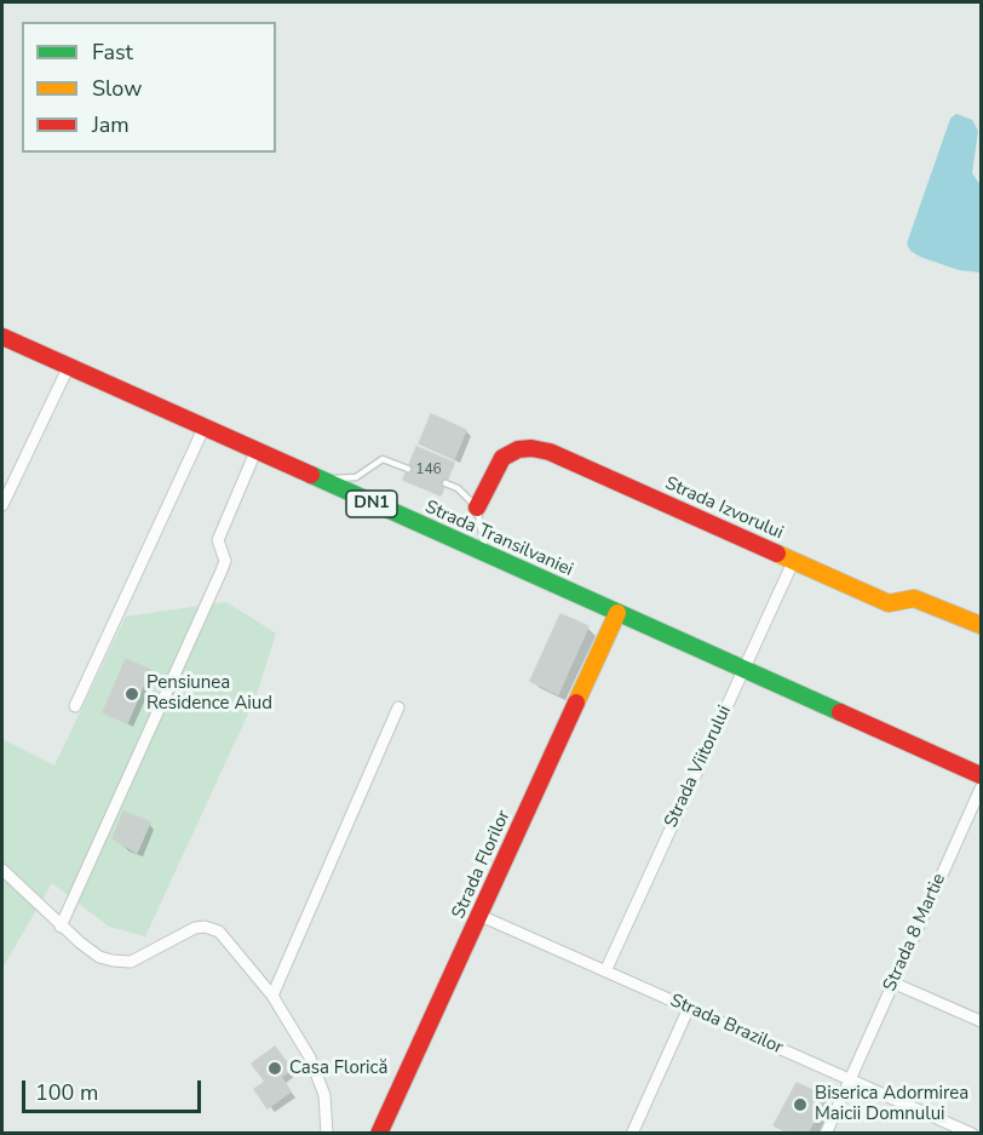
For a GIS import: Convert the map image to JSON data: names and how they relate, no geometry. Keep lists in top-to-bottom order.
{
  "streets": {
    "street": [
      "DN1",
      "Strada Izvorului",
      "Strada Transilvaniei",
      "Strada Viitorului",
      "Strada Florilor",
      "Strada 8 Martie",
      "Strada Brazilor"
    ]
  },
  "crossings": [
    ["Strada Izvorului", "Strada Viitorului"],
    ["Strada Transilvaniei", "Strada Viitorului"],
    ["Strada Transilvaniei", "Strada Florilor"],
    ["Strada Viitorului", "Strada Brazilor"],
    ["Strada Florilor", "Strada Brazilor"],
    ["Strada 8 Martie", "Strada Brazilor"]
  ],
  "places": ["Pensiunea Residence Aiud", "Casa Florică", "Biserica Adormirea Maicii Domnului"],
  "house_numbers": ["146"],
  "legend": ["Fast", "Slow", "Jam"],
  "scale_bar": "100 m"
}
